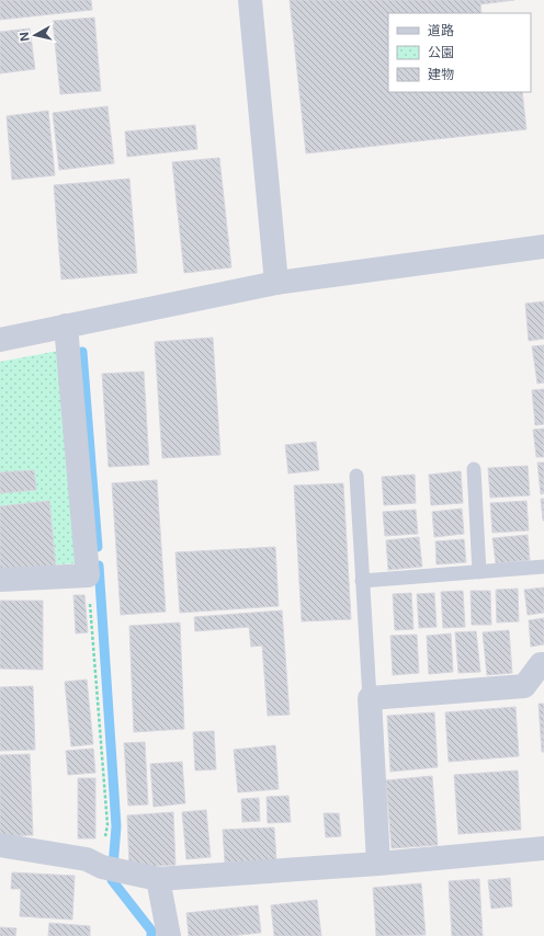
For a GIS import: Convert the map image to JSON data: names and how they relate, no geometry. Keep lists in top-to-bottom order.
{
  "legend": ["道路", "公園", "建物"],
  "north": "left"
}
